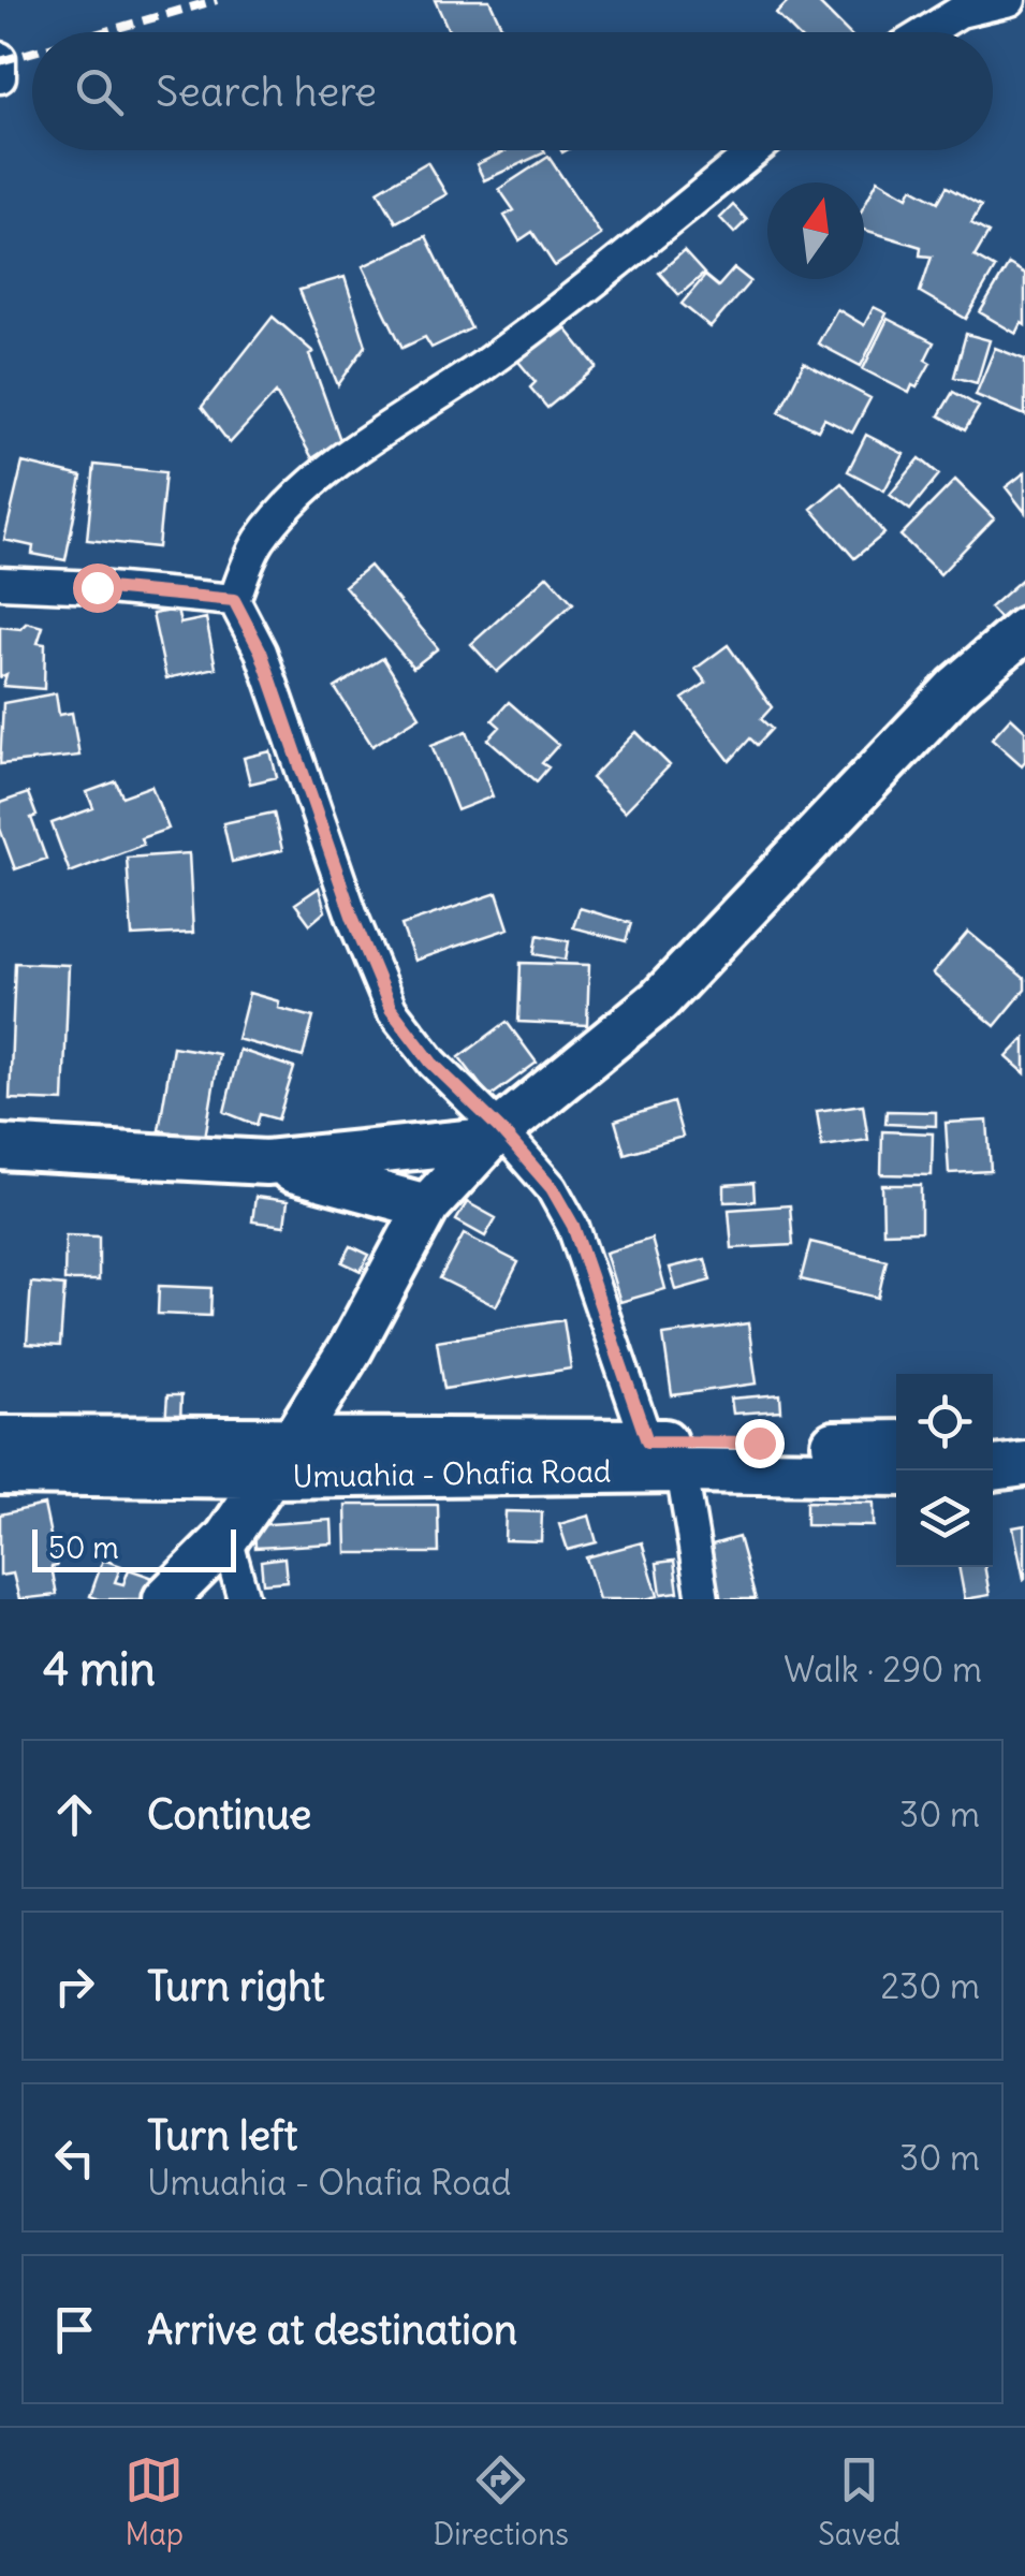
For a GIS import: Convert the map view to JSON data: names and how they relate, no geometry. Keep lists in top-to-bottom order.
{
  "streets": {
    "street": ["Umuahia - Ohafia Road"]
  },
  "scale_bar": "50 m",
  "north": "top",
  "page": {
    "search": "Search here",
    "scale": "50 m",
    "heading": ["4 min", "Walk · 290 m"],
    "list": [
      ["Continue", "30 m"],
      ["Turn right", "230 m"],
      ["Turn left", "Umuahia - Ohafia Road", "30 m"],
      "Arrive at destination"
    ],
    "nav": ["Map", "Directions", "Saved"]
  }
}
